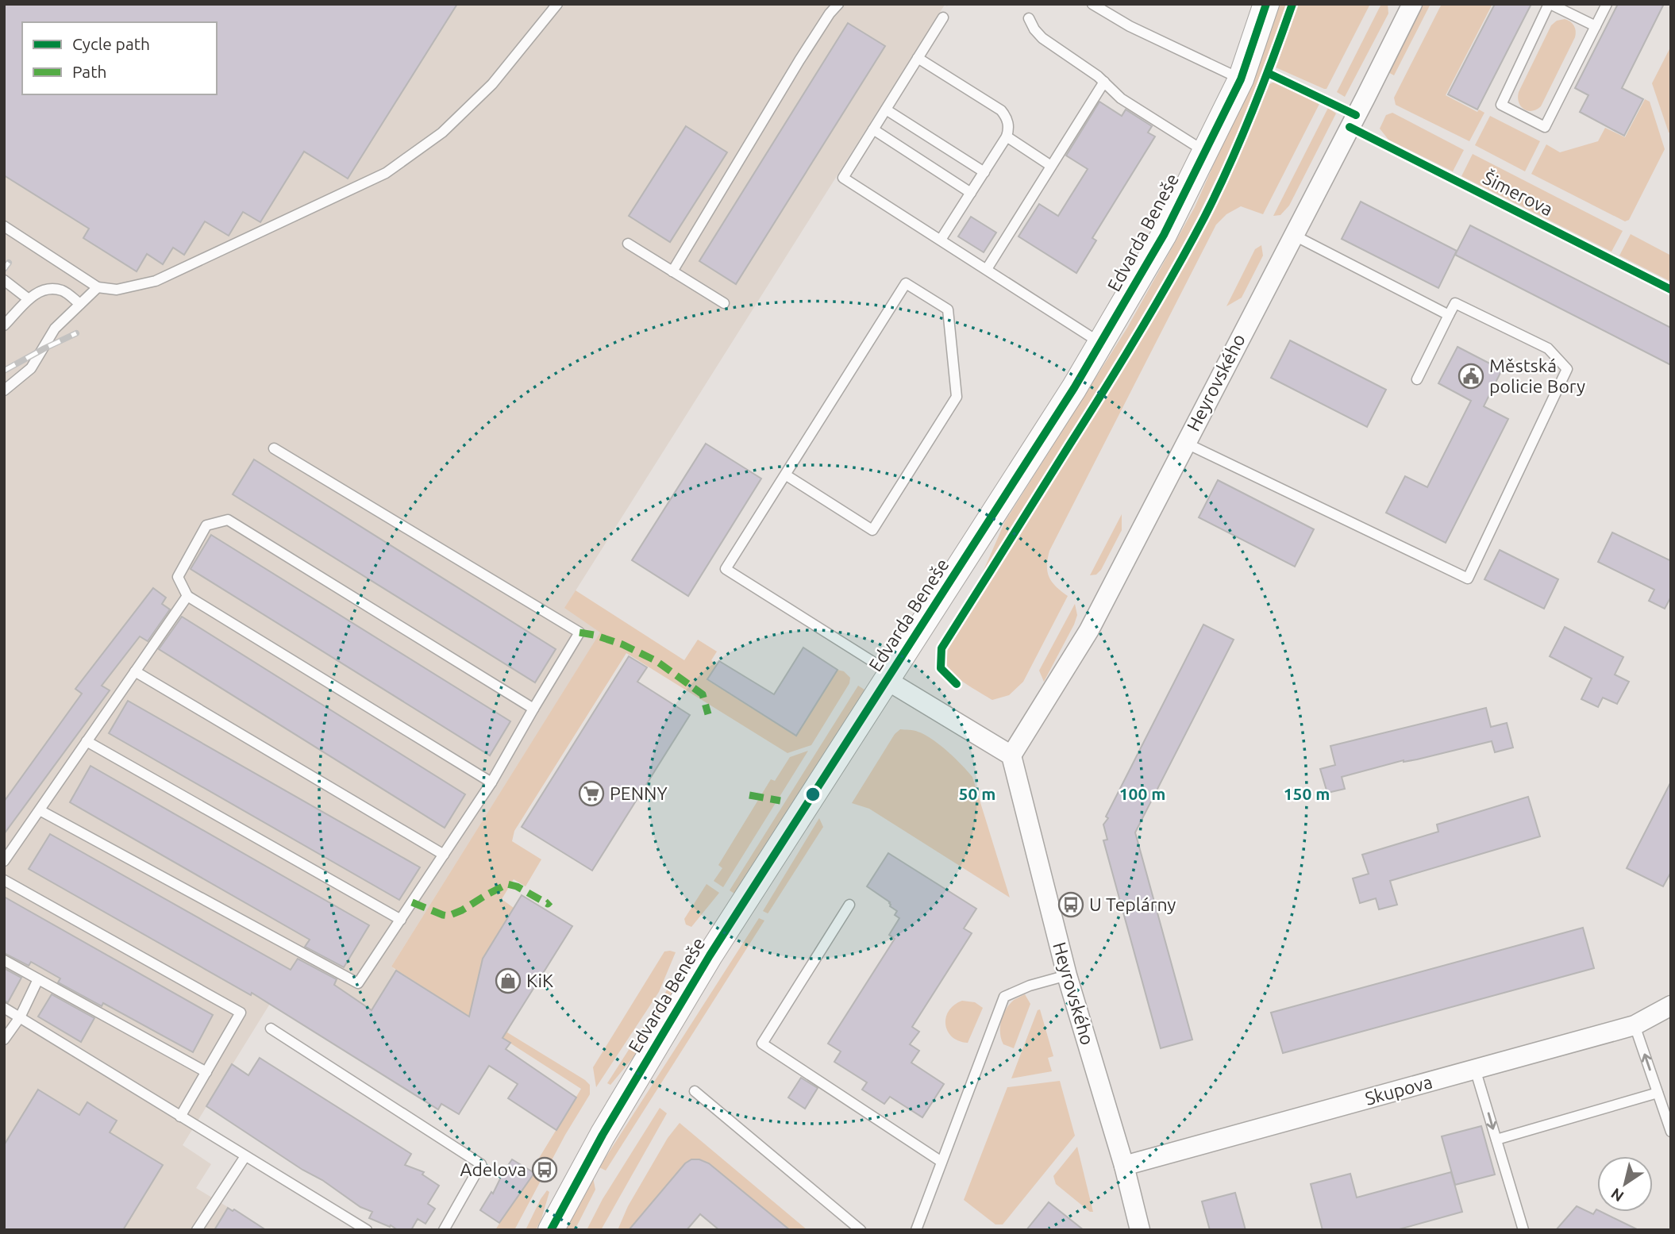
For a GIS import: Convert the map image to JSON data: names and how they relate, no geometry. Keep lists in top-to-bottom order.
{
  "streets": {
    "street": ["Edvarda Beneše", "Heyrovského", "Skupova"],
    "cycle path": ["Šimerova"]
  },
  "crossings": [
    ["Heyrovského", "Skupova"]
  ],
  "places": {
    "public building": ["Městská policie Bory"],
    "supermarket": ["PENNY"],
    "bus stop": ["U Teplárny", "Adelova"],
    "shop": ["KiK"]
  },
  "legend": ["Cycle path", "Path"],
  "north": "bottom left",
  "rings": ["50 m", "100 m", "150 m"]
}
